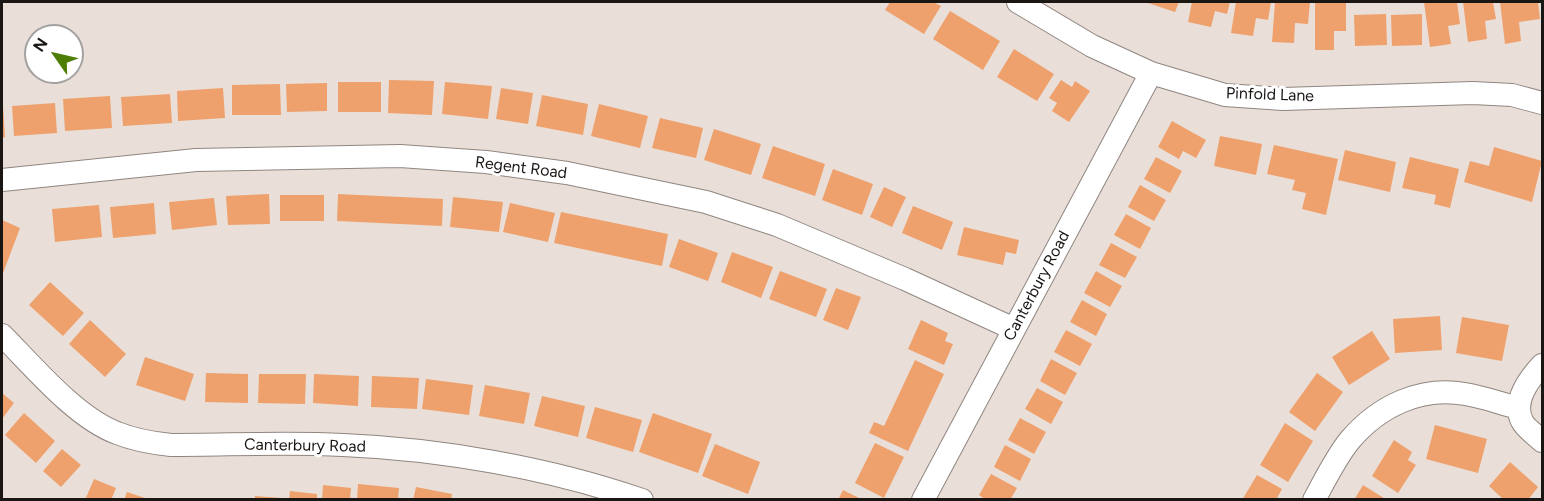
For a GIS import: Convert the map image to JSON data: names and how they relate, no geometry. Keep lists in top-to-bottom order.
{
  "streets": {
    "street": ["Pinfold Lane", "Regent Road", "Canterbury Road"]
  },
  "crossings": [
    ["Pinfold Lane", "Canterbury Road"],
    ["Regent Road", "Canterbury Road"]
  ],
  "north": "top left"
}
